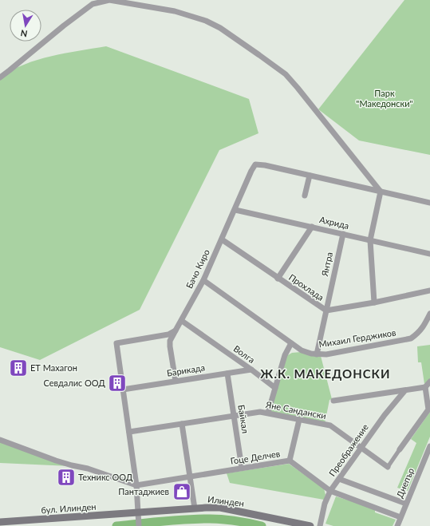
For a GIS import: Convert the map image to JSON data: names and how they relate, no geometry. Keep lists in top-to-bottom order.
{
  "streets": {
    "main road": ["Илинден", "бул. Илинден"],
    "street": [
      "Ахрида",
      "Янтра",
      "Бачо Киро",
      "Прохлада",
      "Михаил Герджиков",
      "Волга",
      "Барикада",
      "Яне Сандански",
      "Байкал",
      "Преображение",
      "Гоце Делчев",
      "Днепър"
    ]
  },
  "crossings": [
    ["Ахрида", "Янтра"],
    ["Ахрида", "Бачо Киро"],
    ["Янтра", "Прохлада"],
    ["Янтра", "Михаил Герджиков"],
    ["Бачо Киро", "Прохлада"],
    ["Бачо Киро", "Михаил Герджиков"],
    ["Бачо Киро", "Волга"],
    ["Бачо Киро", "Барикада"],
    ["Волга", "Барикада"],
    ["Барикада", "Байкал"],
    ["Яне Сандански", "Байкал"],
    ["Яне Сандански", "Преображение"],
    ["Байкал", "Гоце Делчев"],
    ["Преображение", "Гоце Делчев"],
    ["Гоце Делчев", "Днепър"],
    ["Илинден", "бул. Илинден"]
  ],
  "districts": ["Ж.К. МАКЕДОНСКИ"],
  "parks": ["Парк \"Македонски\""],
  "places": {
    "building": ["ЕТ Махагон", "Севдалис ООД", "Техникс ООД"],
    "shop": ["Пантаджиев"]
  },
  "north": "bottom"
}
